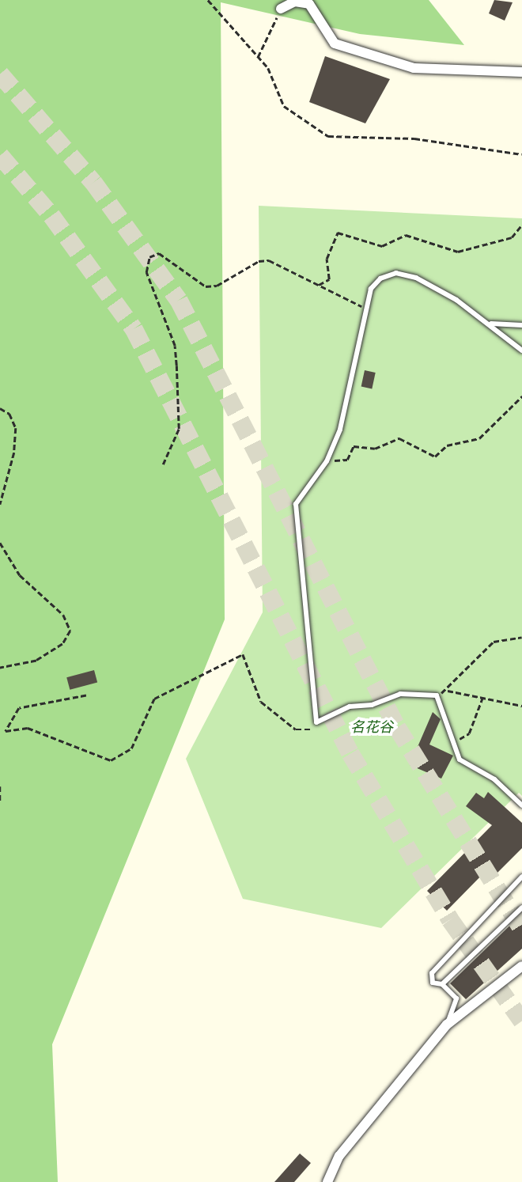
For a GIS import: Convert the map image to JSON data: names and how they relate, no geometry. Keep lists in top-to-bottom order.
{
  "parks": ["名花谷"]
}
